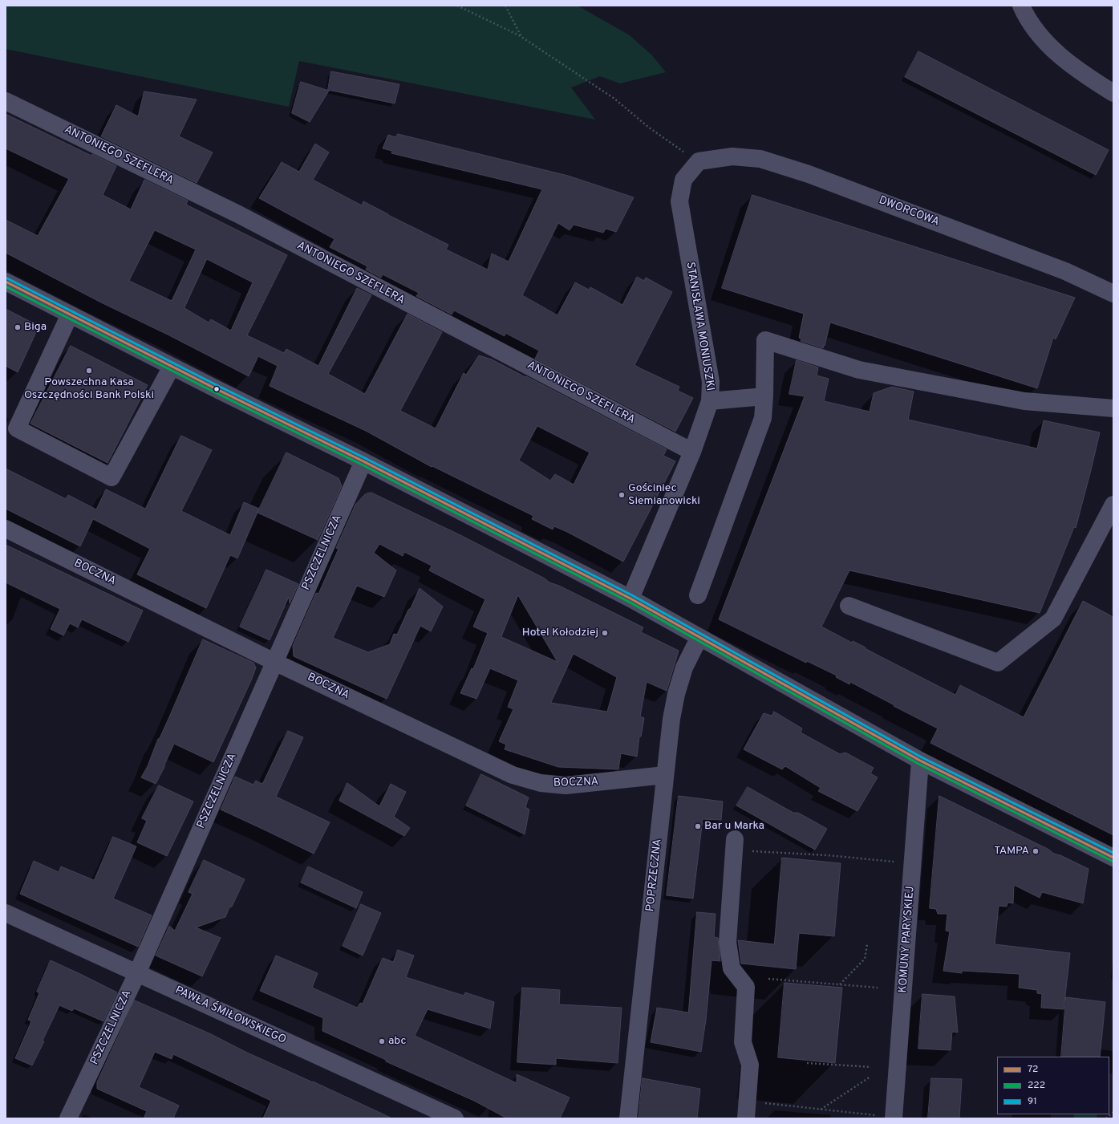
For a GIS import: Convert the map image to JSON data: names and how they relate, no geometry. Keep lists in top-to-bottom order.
{
  "streets": {
    "street": [
      "ANTONIEGO SZEFLERA",
      "DWORCOWA",
      "STANISŁAWA MONIUSZKI",
      "PSZCZELNICZA",
      "BOCZNA",
      "POPRZECZNA",
      "KOMUNY PARYSKIEJ",
      "PAWŁA ŚMIŁOWSKIEGO"
    ]
  },
  "crossings": [
    ["ANTONIEGO SZEFLERA", "STANISŁAWA MONIUSZKI"],
    ["DWORCOWA", "STANISŁAWA MONIUSZKI"],
    ["PSZCZELNICZA", "BOCZNA"],
    ["PSZCZELNICZA", "PAWŁA ŚMIŁOWSKIEGO"],
    ["BOCZNA", "POPRZECZNA"]
  ],
  "places": [
    "Biga",
    "Powszechna Kasa Oszczędności Bank Polski",
    "Gościniec Siemianowicki",
    "Hotel Kołodziej",
    "Bar u Marka",
    "TAMPA",
    "abc"
  ],
  "lines": ["transit line 91", "transit line 72", "transit line 222"],
  "legend": ["72", "222", "91"]
}
